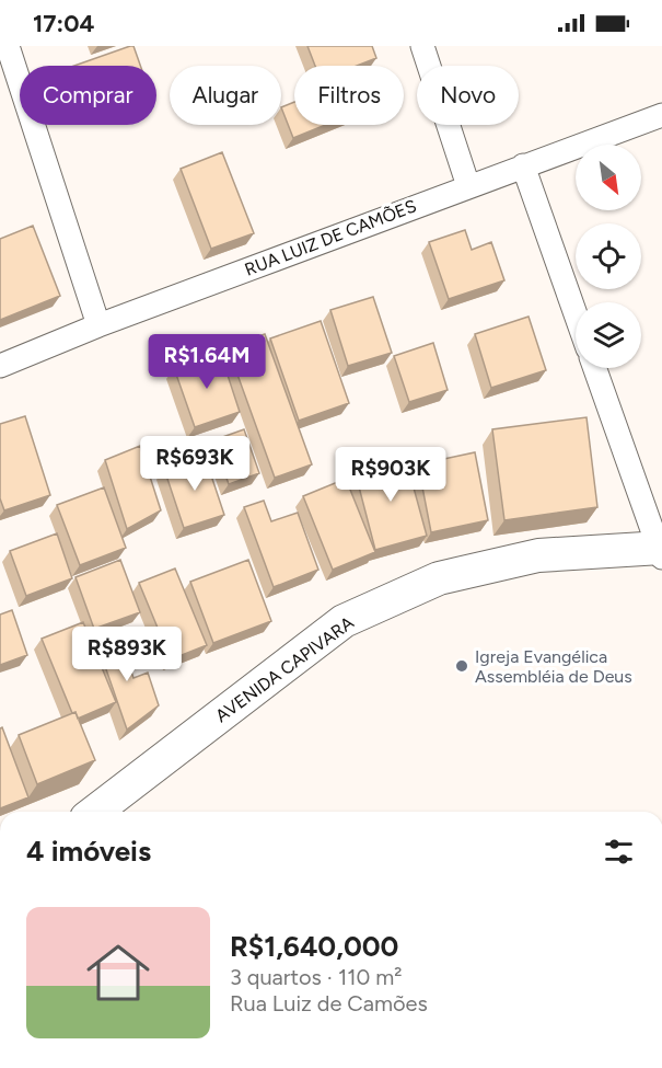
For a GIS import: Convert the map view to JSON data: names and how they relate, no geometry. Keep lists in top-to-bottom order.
{
  "streets": {
    "main road": ["AVENIDA CAPIVARA"],
    "street": ["RUA LUIZ DE CAMÕES"]
  },
  "places": ["Igreja Evangélica Assembléia de Deus"],
  "north": "bottom right",
  "page": {
    "status": "17:04",
    "chip": [
      "Comprar",
      "Alugar",
      "Filtros",
      "Novo"
    ],
    "price": [
      "R$1.64M",
      "R$693K",
      "R$903K",
      "R$893K"
    ],
    "heading": "4 imóveis",
    "list": [
      {
        "name": "R$1,640,000",
        "note": "3 quartos · 110 m² · Rua Luiz de Camões"
      }
    ]
  }
}
